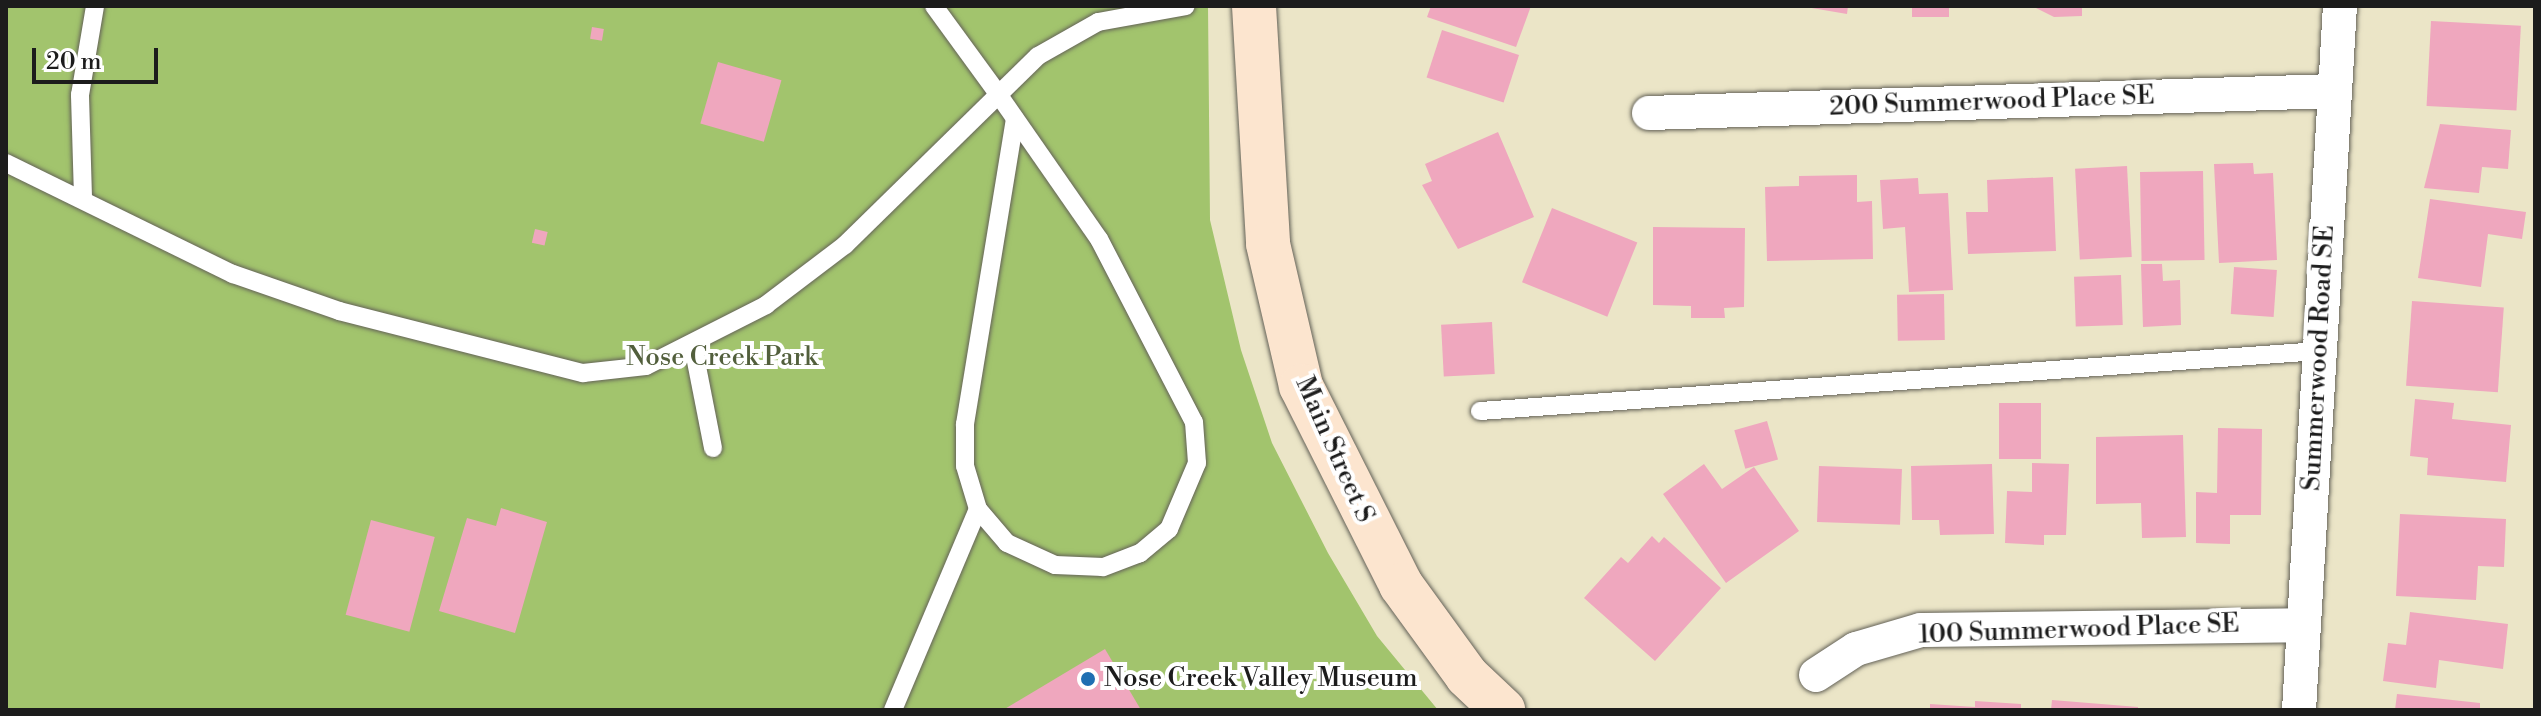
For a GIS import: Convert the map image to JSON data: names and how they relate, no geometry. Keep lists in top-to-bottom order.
{
  "streets": {
    "main road": ["Main Street S"],
    "street": ["200 Summerwood Place SE", "Summerwood Road SE", "100 Summerwood Place SE"]
  },
  "crossings": [
    ["200 Summerwood Place SE", "Summerwood Road SE"],
    ["Summerwood Road SE", "100 Summerwood Place SE"]
  ],
  "parks": ["Nose Creek Park"],
  "places": ["Nose Creek Valley Museum"],
  "scale_bar": "20 m"
}
